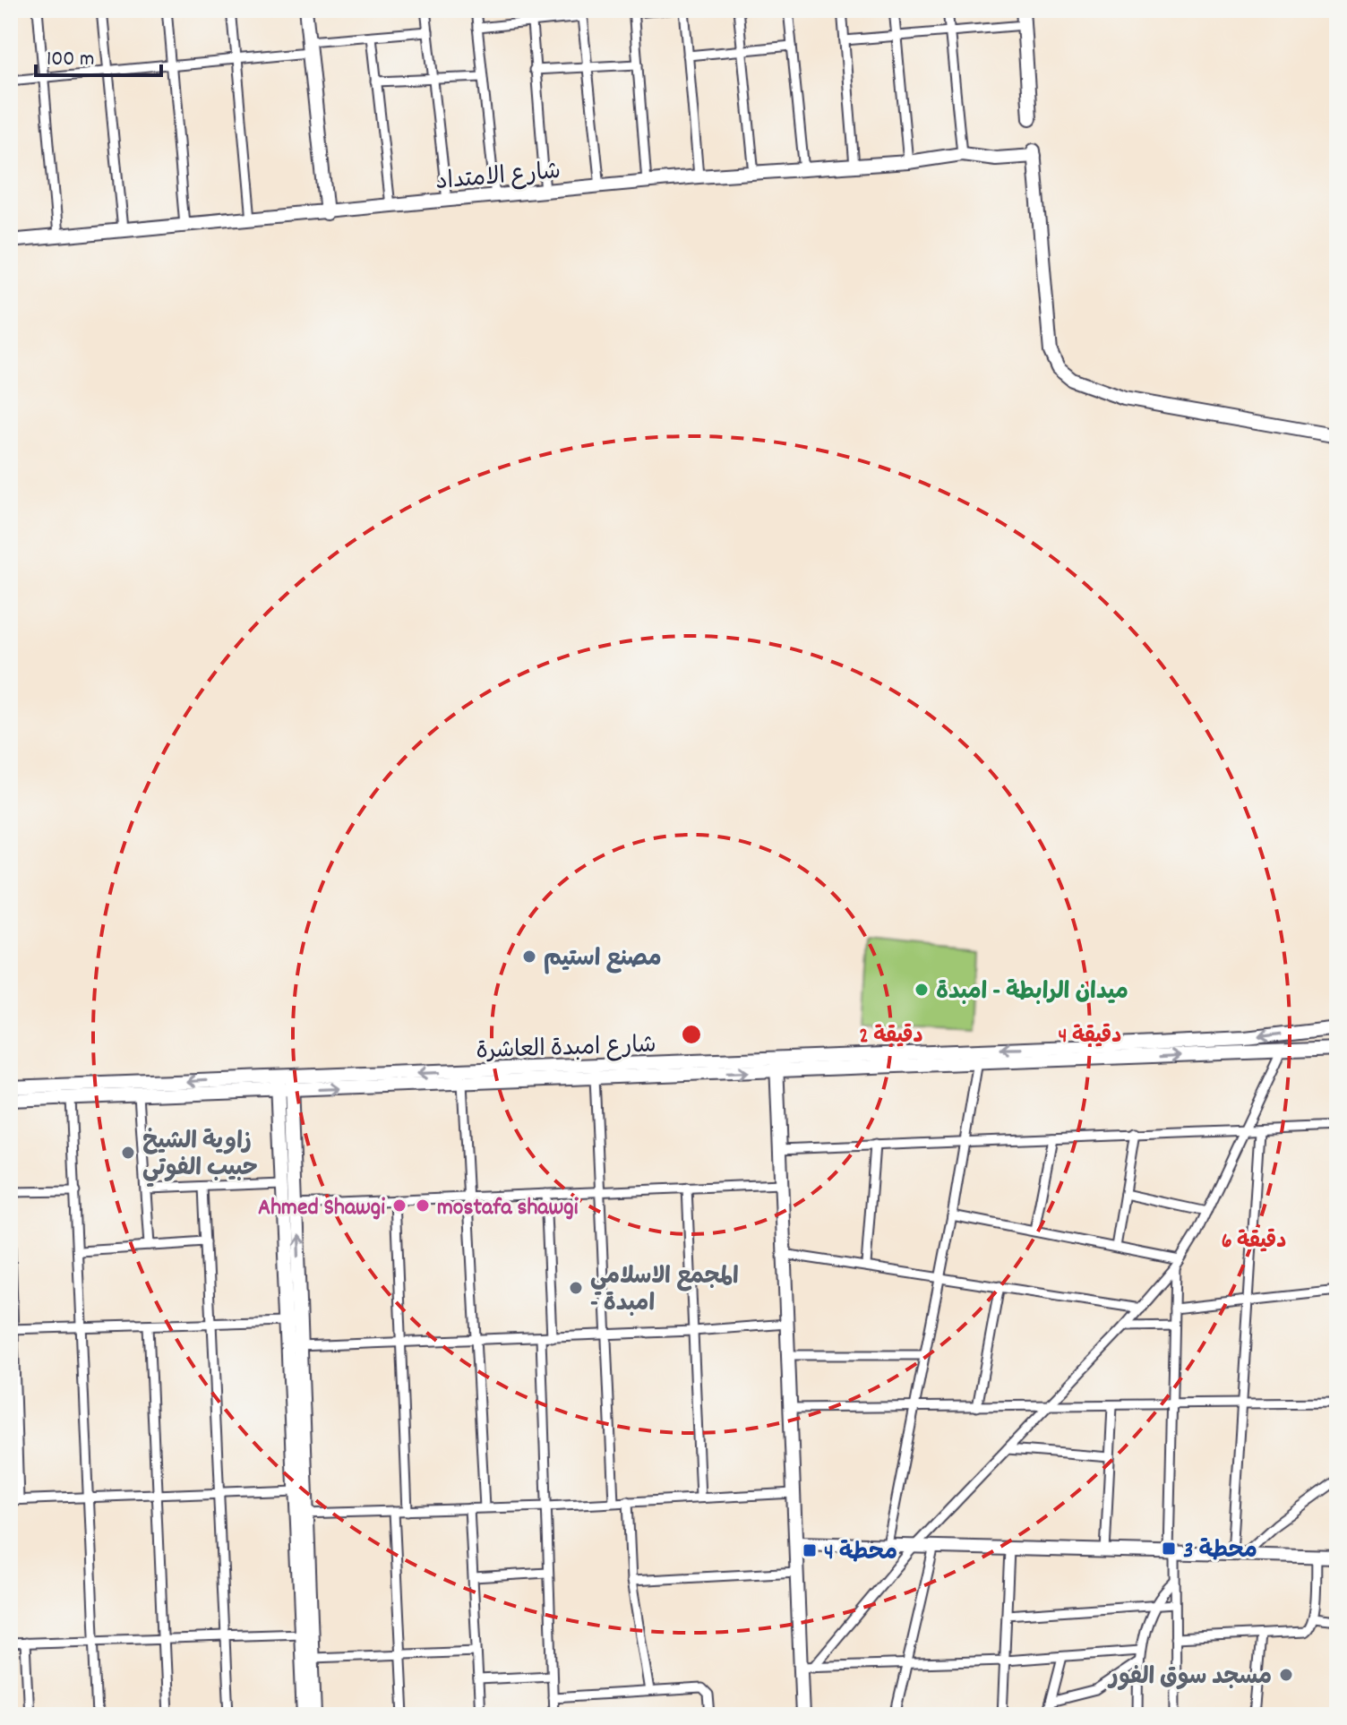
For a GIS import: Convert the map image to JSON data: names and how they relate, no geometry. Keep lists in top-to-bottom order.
{
  "streets": {
    "main road": ["شارع الامتداد", "شارع امبدة العاشرة"]
  },
  "places": {
    "other": [
      "مصنع استيم",
      "ميدان الرابطة - امبدة",
      "زاوية الشيخ حبيب الفوتي",
      "Ahmed Shawgi",
      "mostafa shawgi",
      "المجمع الاسلامي - امبدة",
      "مسجد سوق الفور"
    ],
    "transit": ["محطة 3", "محطة 4"]
  },
  "scale_bar": "100 m",
  "rings": ["2 دقيقة", "4 دقيقة", "6 دقيقة"]
}
